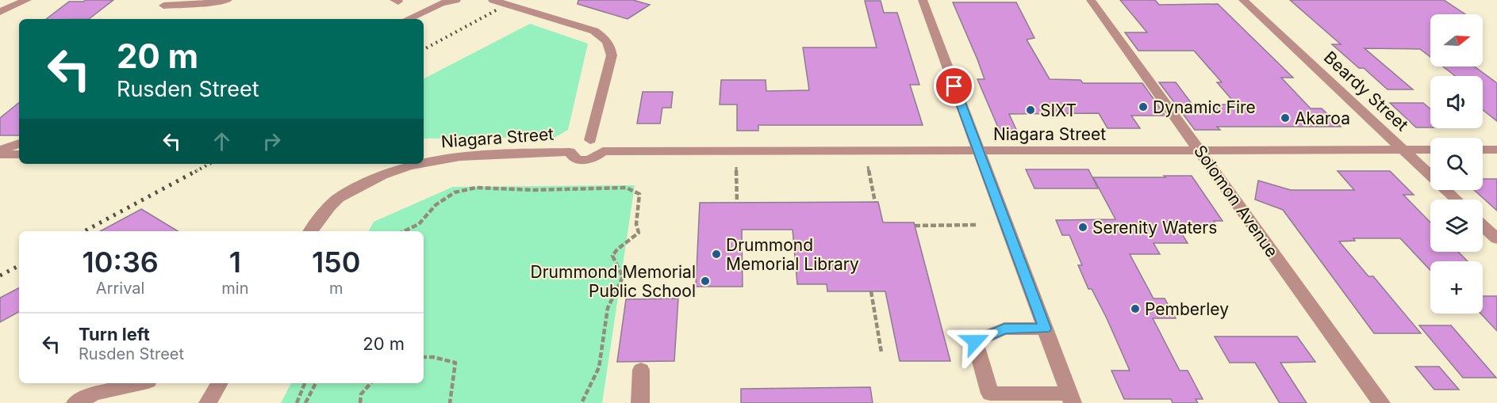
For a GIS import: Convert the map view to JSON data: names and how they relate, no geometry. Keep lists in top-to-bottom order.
{
  "streets": {
    "street": ["Beardy Street", "Niagara Street", "Solomon Avenue"]
  },
  "crossings": [
    ["Beardy Street", "Niagara Street"],
    ["Niagara Street", "Solomon Avenue"]
  ],
  "places": [
    "Dynamic Fire",
    "SIXT",
    "Akaroa",
    "Serenity Waters",
    "Drummond Memorial Library",
    "Drummond Memorial Public School",
    "Pemberley"
  ],
  "north": "right",
  "page": {
    "map_buttons": "+",
    "turn": ["20 m", "Rusden Street"],
    "eta": [
      "10:36",
      "Arrival",
      "1",
      "min",
      "150",
      "m"
    ],
    "list": [
      {
        "name": "Turn left",
        "note": "Rusden Street",
        "value": "20 m"
      }
    ]
  }
}
